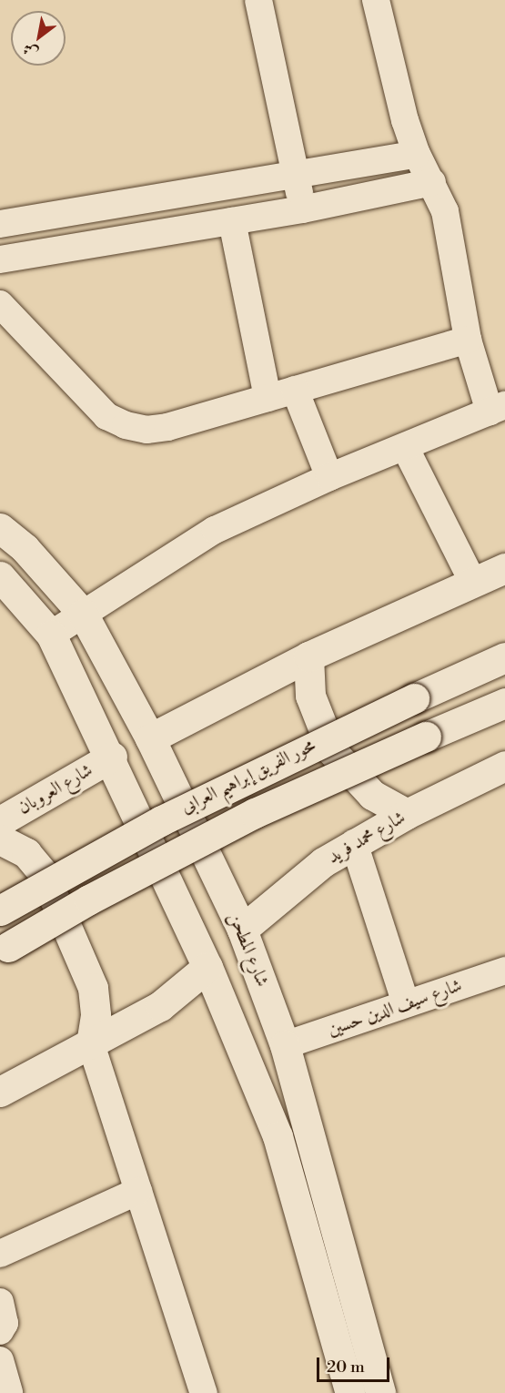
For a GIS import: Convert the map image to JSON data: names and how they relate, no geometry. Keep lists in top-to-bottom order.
{
  "streets": {
    "street": [
      "محور الفريق إبراهيم العرابى",
      "شارع العروبان",
      "شارع محمد فريد",
      "شارع المطحن",
      "شارع سيف الدين حسين"
    ]
  },
  "crossings": [
    ["شارع محمد فريد", "شارع المطحن"],
    ["شارع المطحن", "شارع سيف الدين حسين"]
  ],
  "scale_bar": "20 m",
  "north": "bottom left"
}
